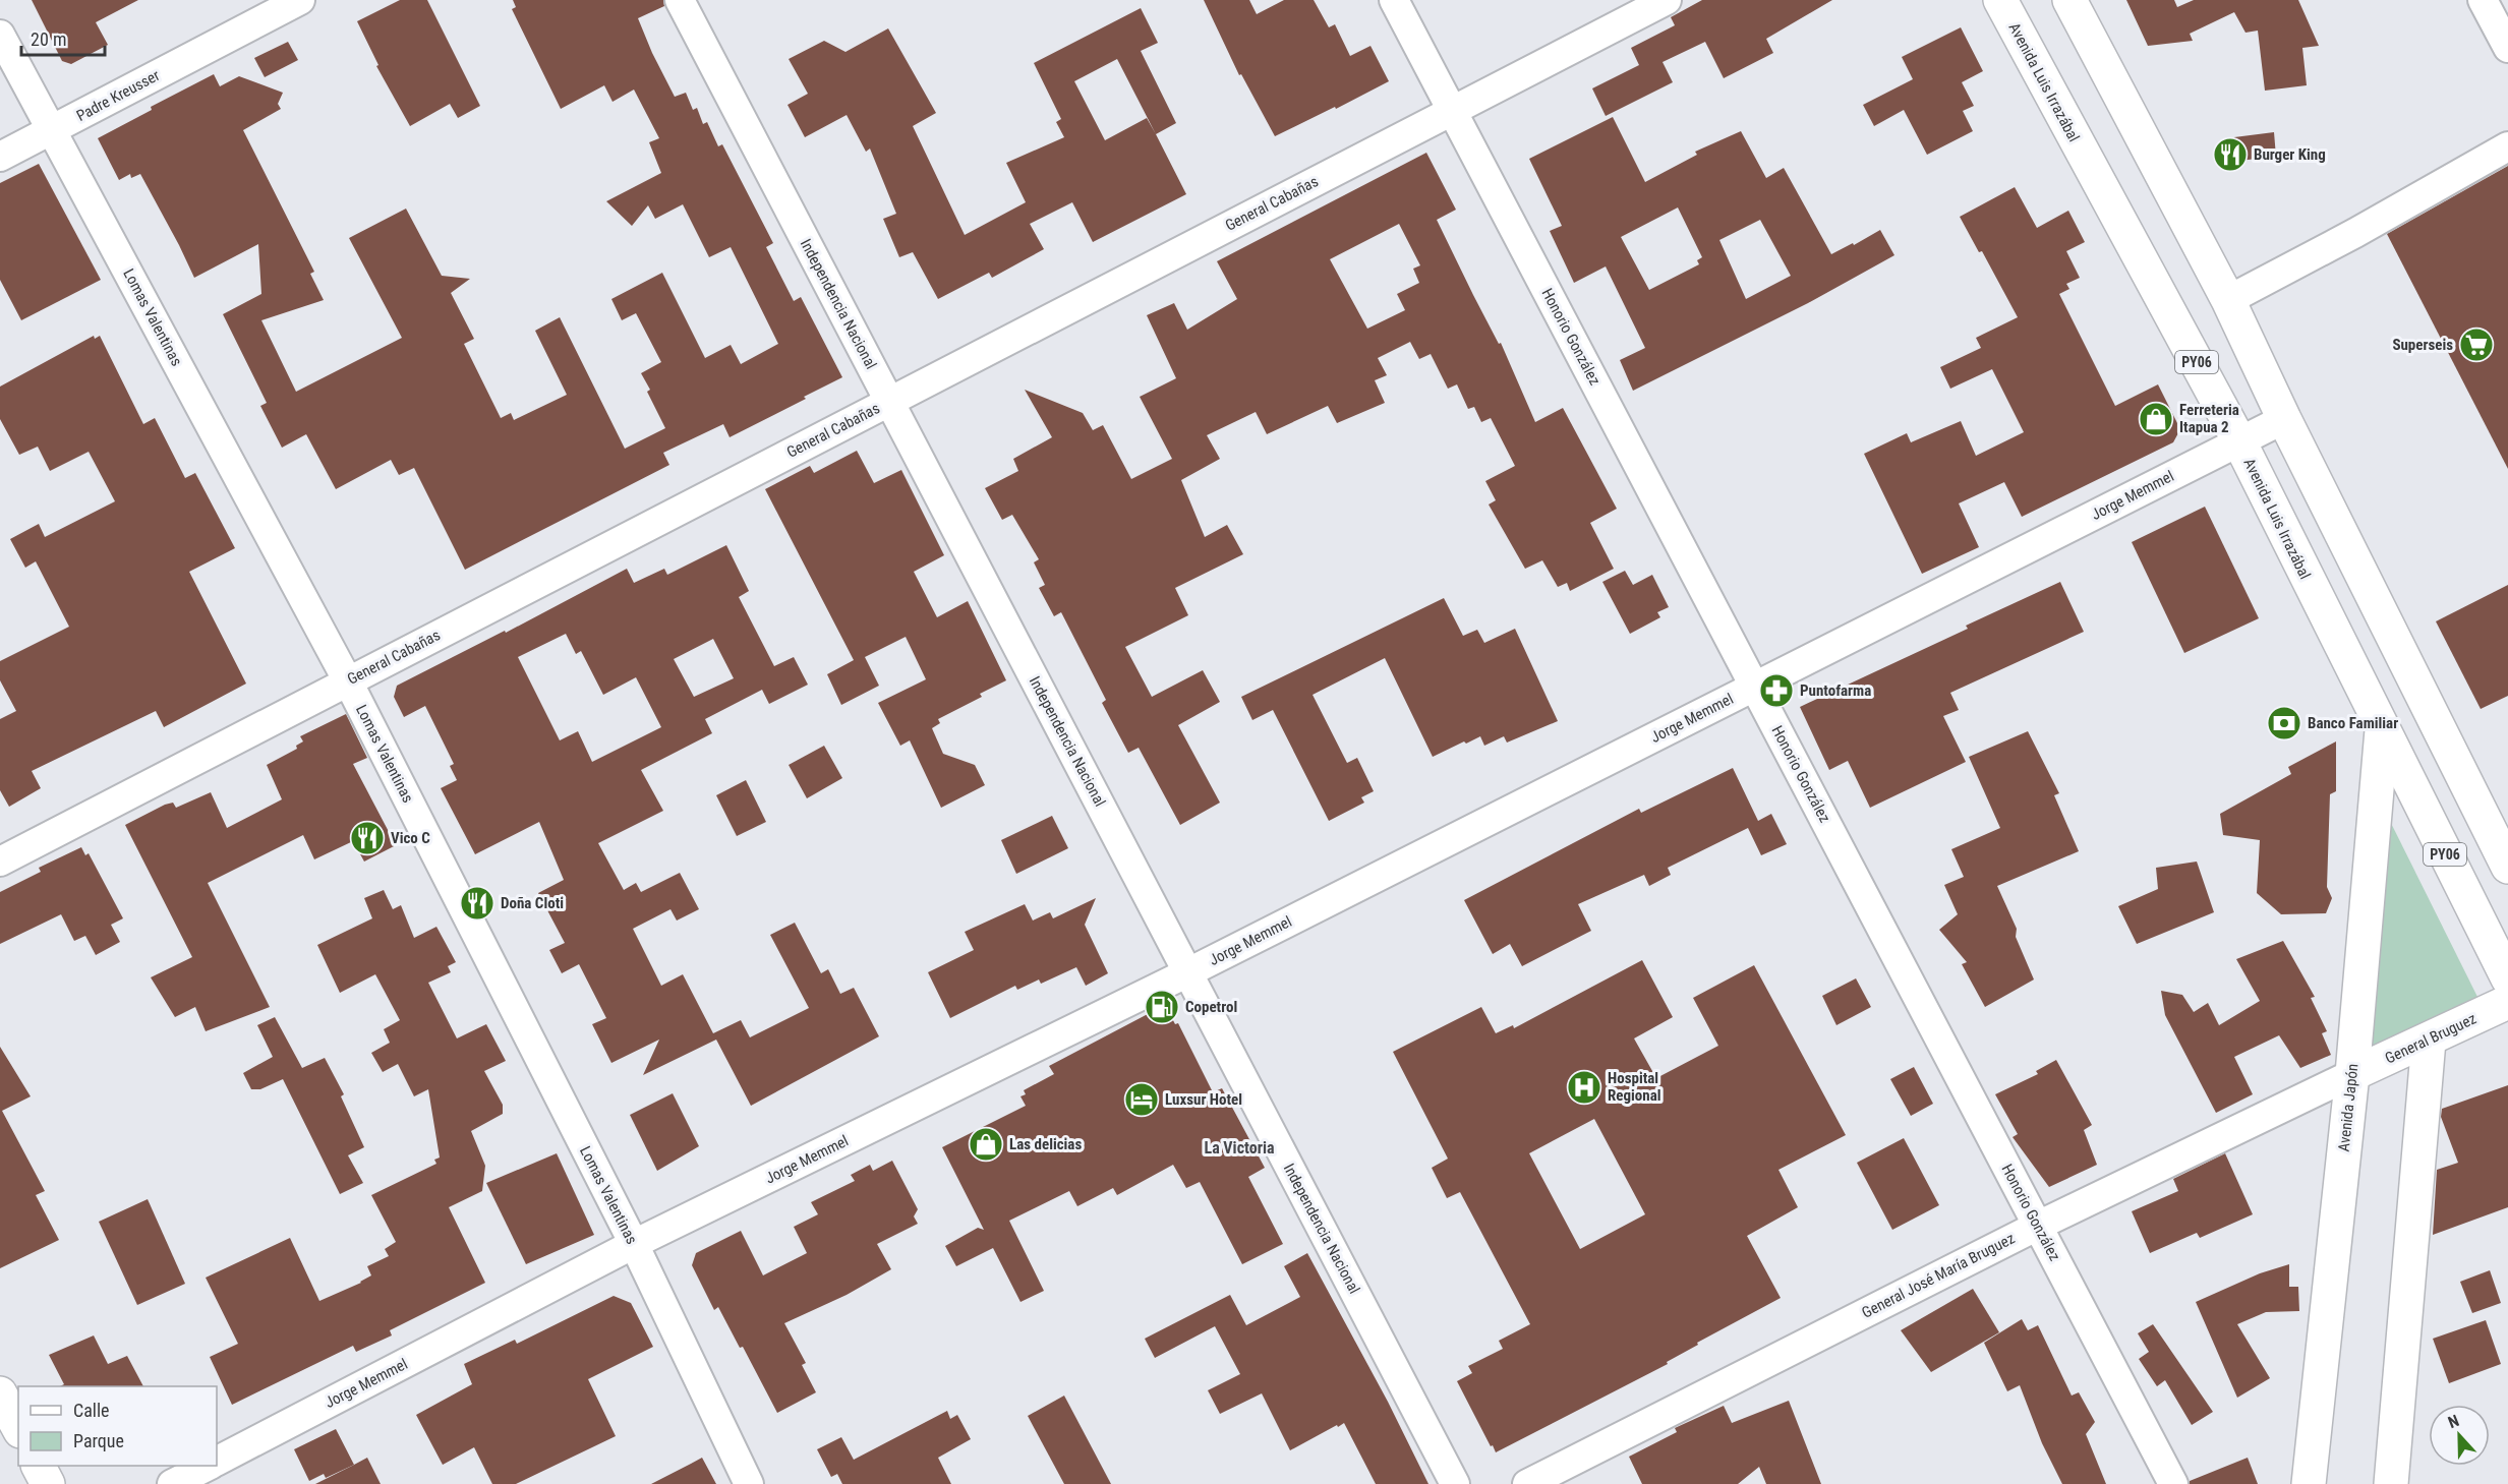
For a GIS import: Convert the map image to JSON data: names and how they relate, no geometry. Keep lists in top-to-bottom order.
{
  "streets": {
    "main road": [
      "Avenida Luis Irrazábal",
      "PY06",
      "General Bruguez",
      "Avenida Japón"
    ],
    "street": [
      "Padre Kreusser",
      "General Cabañas",
      "Independencia Nacional",
      "Lomas Valentinas",
      "Honorio González",
      "Jorge Memmel",
      "General José María Bruguez"
    ]
  },
  "crossings": [
    ["Avenida Luis Irrazábal", "Jorge Memmel"],
    ["Avenida Luis Irrazábal", "Avenida Japón"],
    ["Padre Kreusser", "Lomas Valentinas"],
    ["General Cabañas", "Independencia Nacional"],
    ["General Cabañas", "Lomas Valentinas"],
    ["General Cabañas", "Honorio González"],
    ["Independencia Nacional", "Jorge Memmel"],
    ["Lomas Valentinas", "Jorge Memmel"],
    ["Honorio González", "Jorge Memmel"],
    ["Honorio González", "General José María Bruguez"],
    ["General Bruguez", "Avenida Japón"],
    ["General Bruguez", "General José María Bruguez"],
    ["Avenida Japón", "General José María Bruguez"]
  ],
  "districts": ["La Victoria"],
  "places": {
    "restaurant": ["Burger King", "Vico C", "Doña Cloti"],
    "supermarket": ["Superseis"],
    "shop": ["Ferreteria Itapua 2", "Las delicias"],
    "pharmacy": ["Puntofarma"],
    "bank": ["Banco Familiar"],
    "fuel station": ["Copetrol"],
    "hospital": ["Hospital Regional"],
    "hotel": ["Luxsur Hotel"]
  },
  "legend": ["Calle", "Parque"],
  "scale_bar": "20 m",
  "north": "top"
}
